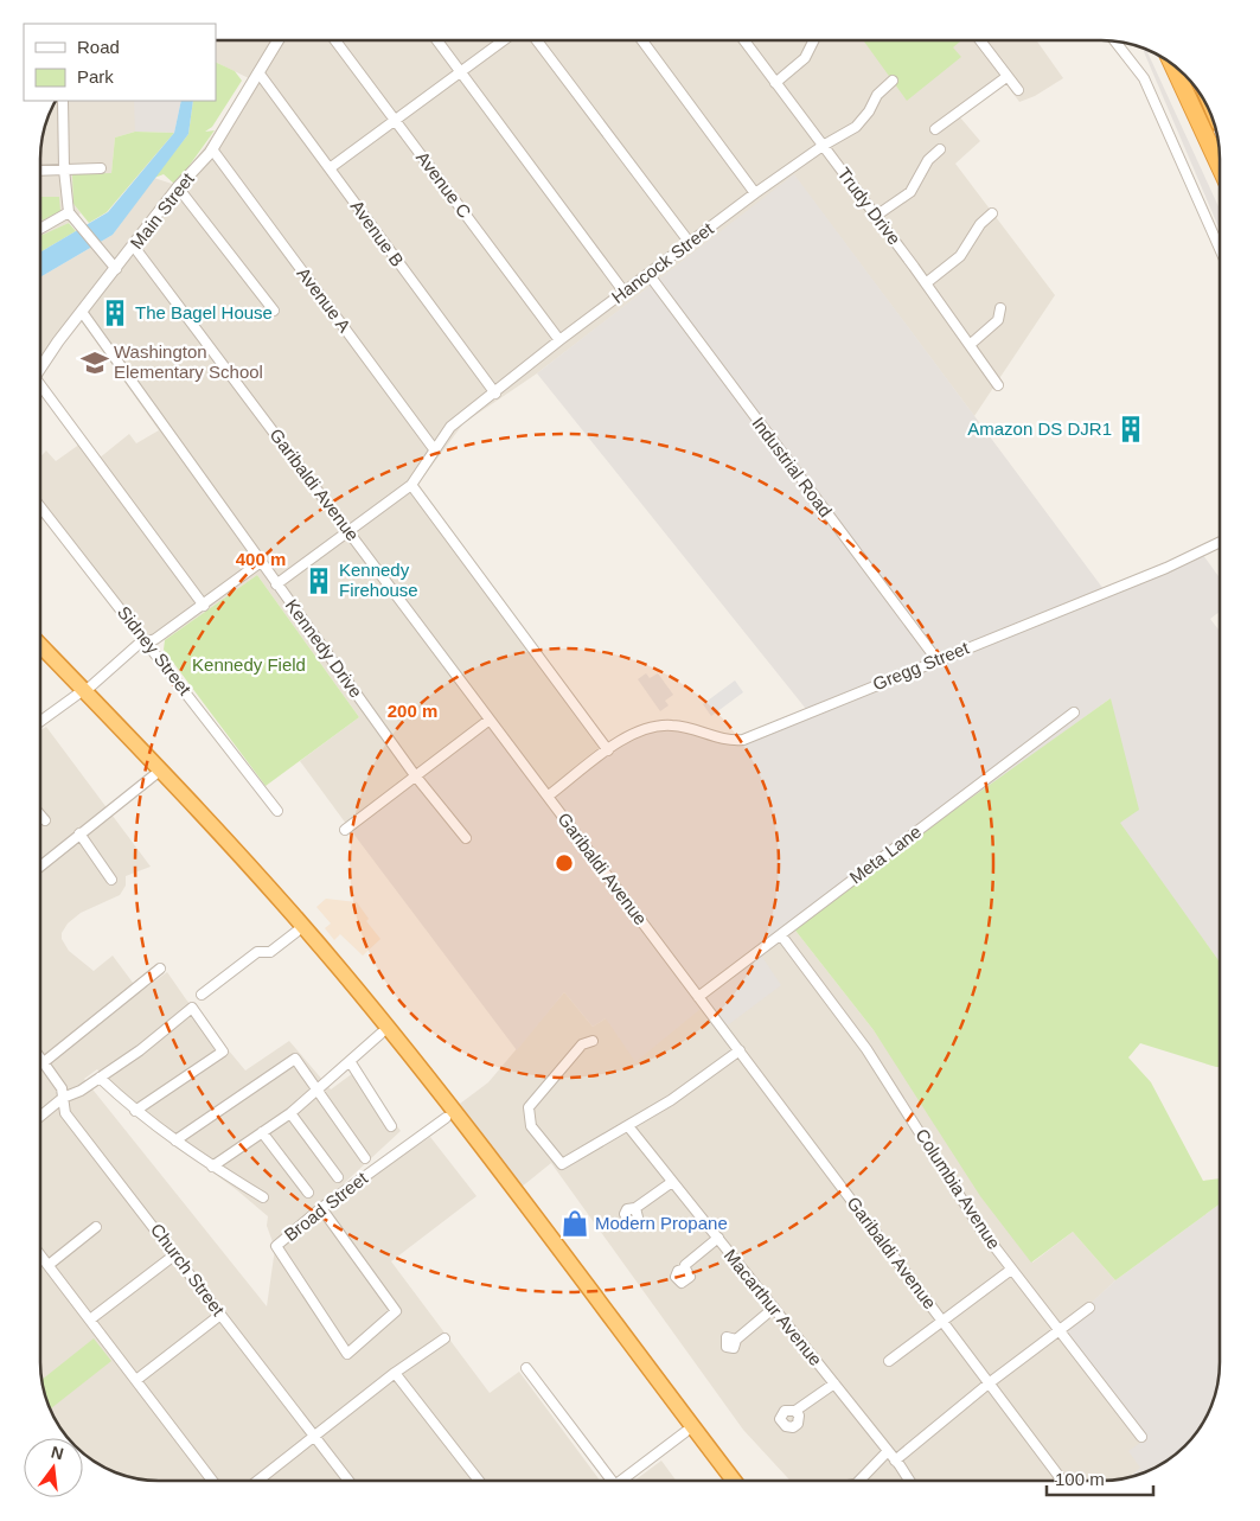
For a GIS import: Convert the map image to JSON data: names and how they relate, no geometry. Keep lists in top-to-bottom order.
{
  "streets": {
    "street": [
      "Avenue C",
      "Trudy Drive",
      "Main Street",
      "Avenue B",
      "Hancock Street",
      "Avenue A",
      "Industrial Road",
      "Garibaldi Avenue",
      "Kennedy Drive",
      "Sidney Street",
      "Gregg Street",
      "Meta Lane",
      "Columbia Avenue",
      "Broad Street",
      "Church Street",
      "Macarthur Avenue"
    ]
  },
  "crossings": [
    ["Avenue C", "Hancock Street"],
    ["Trudy Drive", "Hancock Street"],
    ["Main Street", "Avenue B"],
    ["Main Street", "Avenue A"],
    ["Main Street", "Garibaldi Avenue"],
    ["Main Street", "Kennedy Drive"],
    ["Avenue B", "Hancock Street"],
    ["Hancock Street", "Avenue A"],
    ["Hancock Street", "Industrial Road"],
    ["Hancock Street", "Garibaldi Avenue"],
    ["Hancock Street", "Kennedy Drive"],
    ["Industrial Road", "Gregg Street"],
    ["Garibaldi Avenue", "Gregg Street"],
    ["Garibaldi Avenue", "Meta Lane"],
    ["Meta Lane", "Columbia Avenue"]
  ],
  "parks": ["Kennedy Field"],
  "places": {
    "building": ["The Bagel House", "Amazon DS DJR1", "Kennedy Firehouse"],
    "school or university": ["Washington Elementary School"],
    "shop": ["Modern Propane"]
  },
  "legend": ["Road", "Park"],
  "scale_bar": "100 m",
  "north": "top",
  "rings": ["400 m", "200 m"]
}
